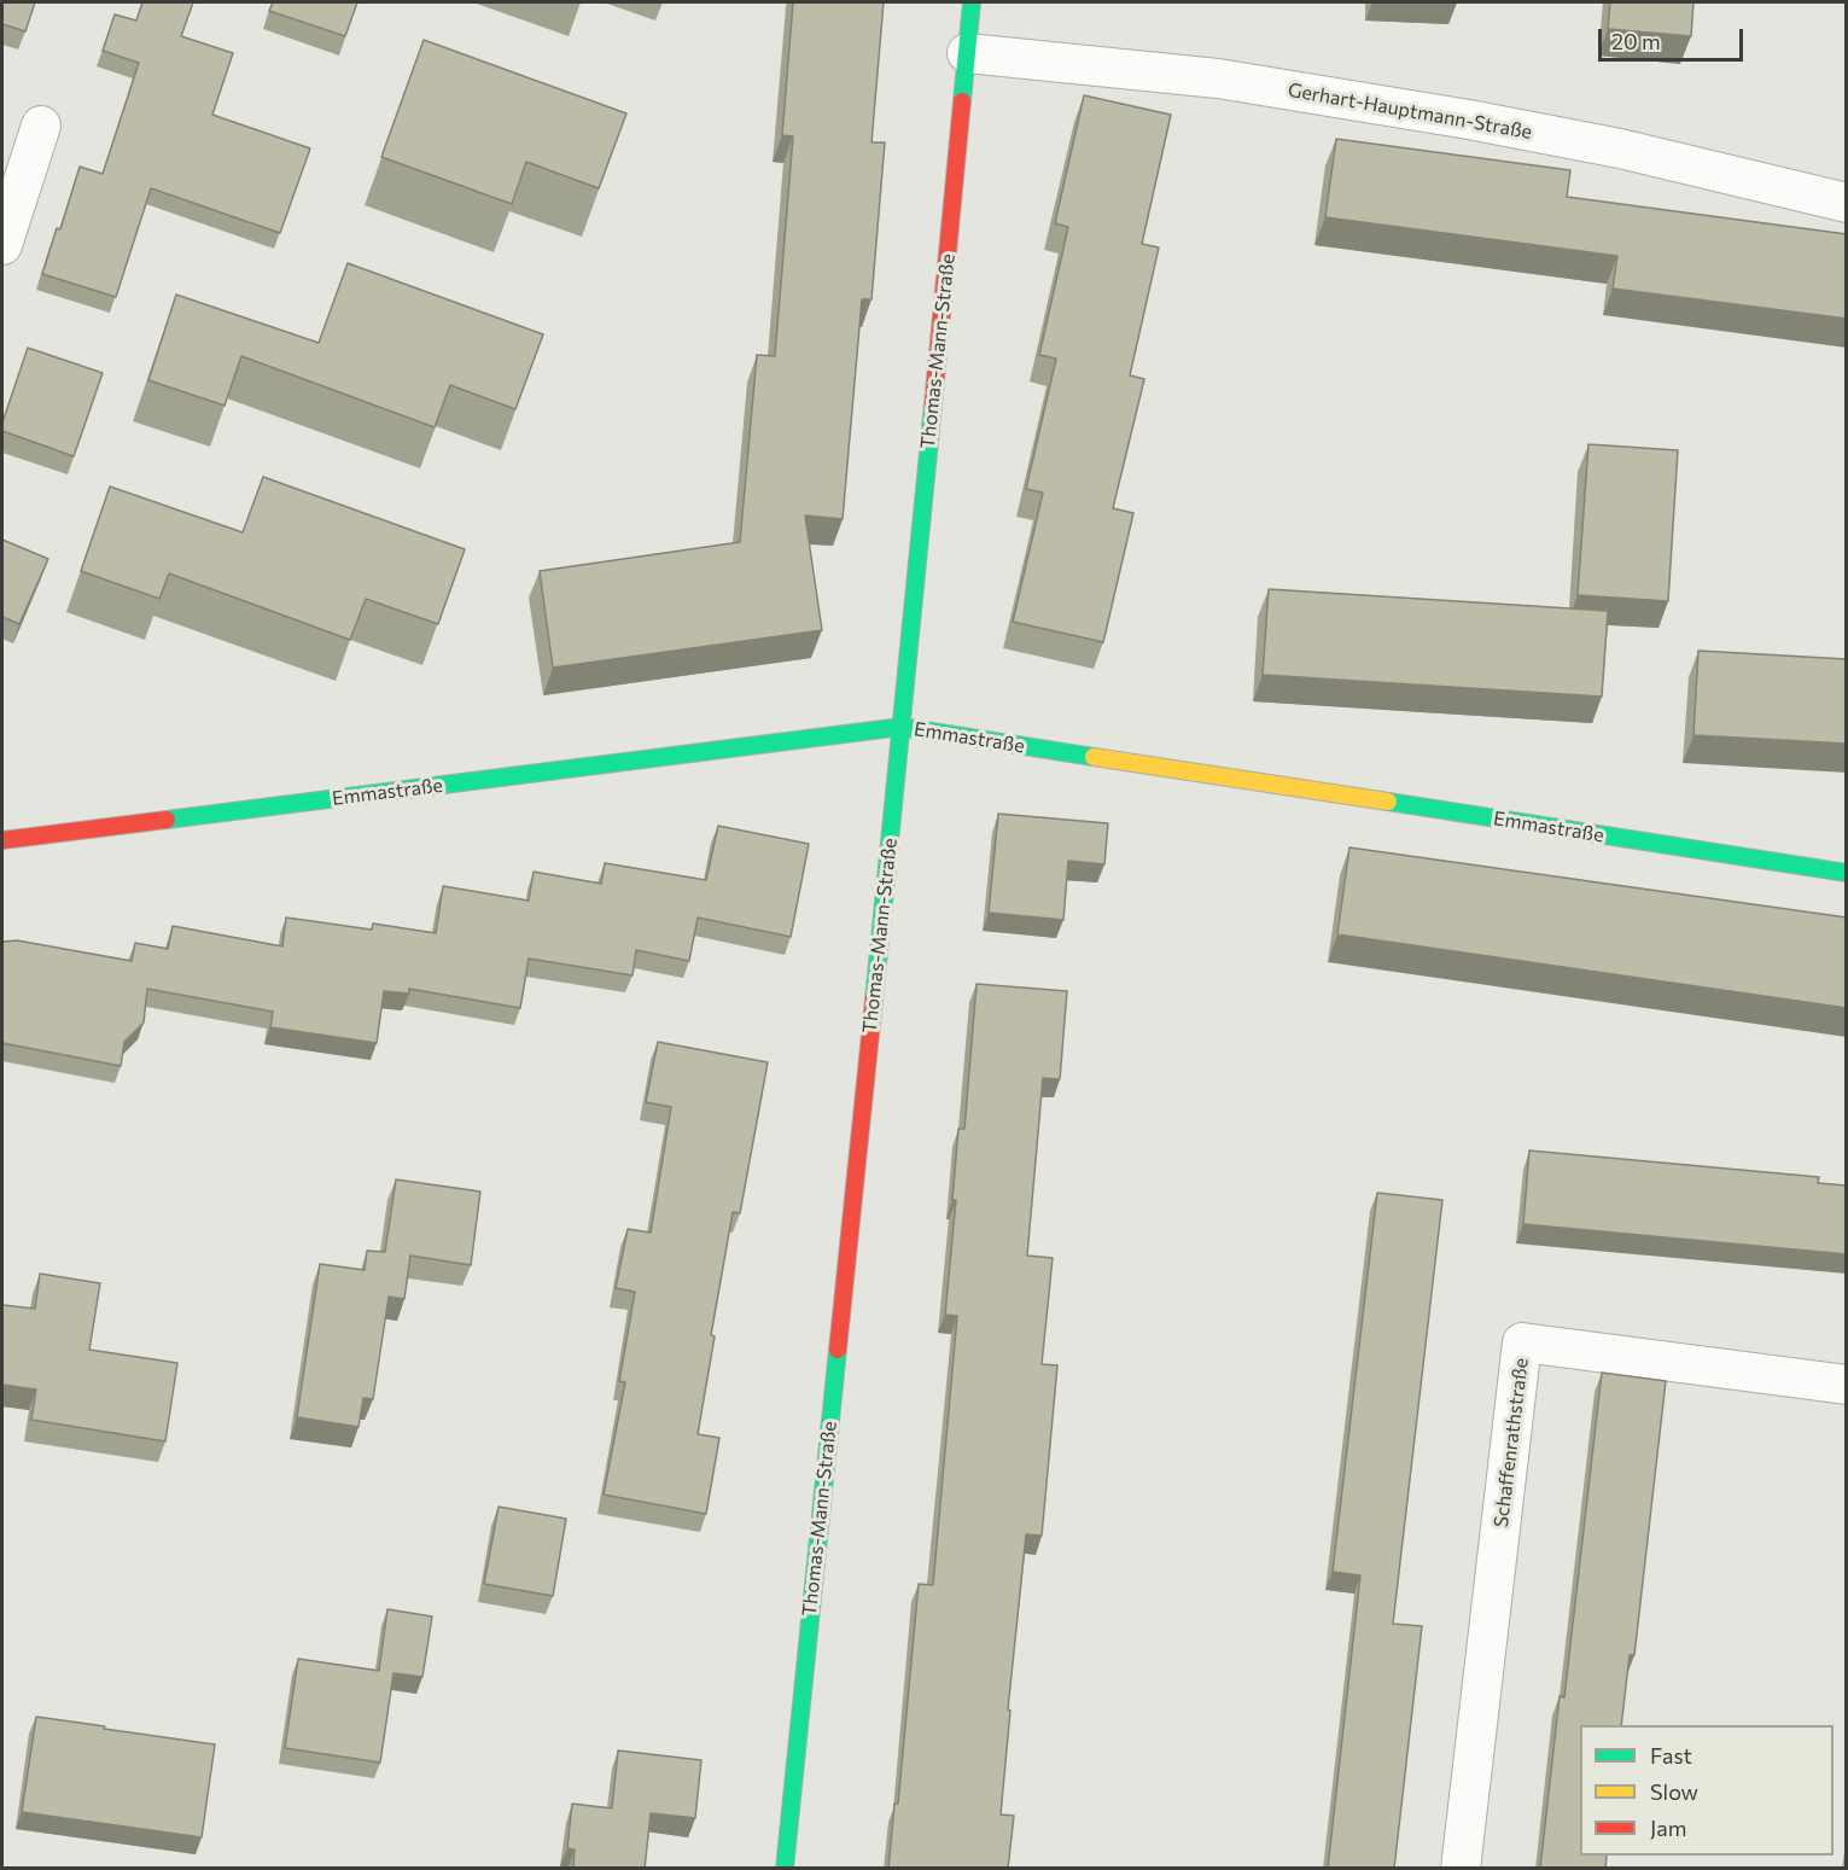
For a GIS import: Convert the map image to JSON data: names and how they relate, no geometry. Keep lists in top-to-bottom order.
{
  "streets": {
    "street": [
      "Gerhart-Hauptmann-Straße",
      "Thomas-Mann-Straße",
      "Emmastraße",
      "Schaffenrathstraße"
    ]
  },
  "crossings": [
    ["Gerhart-Hauptmann-Straße", "Thomas-Mann-Straße"],
    ["Thomas-Mann-Straße", "Emmastraße"]
  ],
  "legend": ["Fast", "Slow", "Jam"],
  "scale_bar": "20 m"
}
